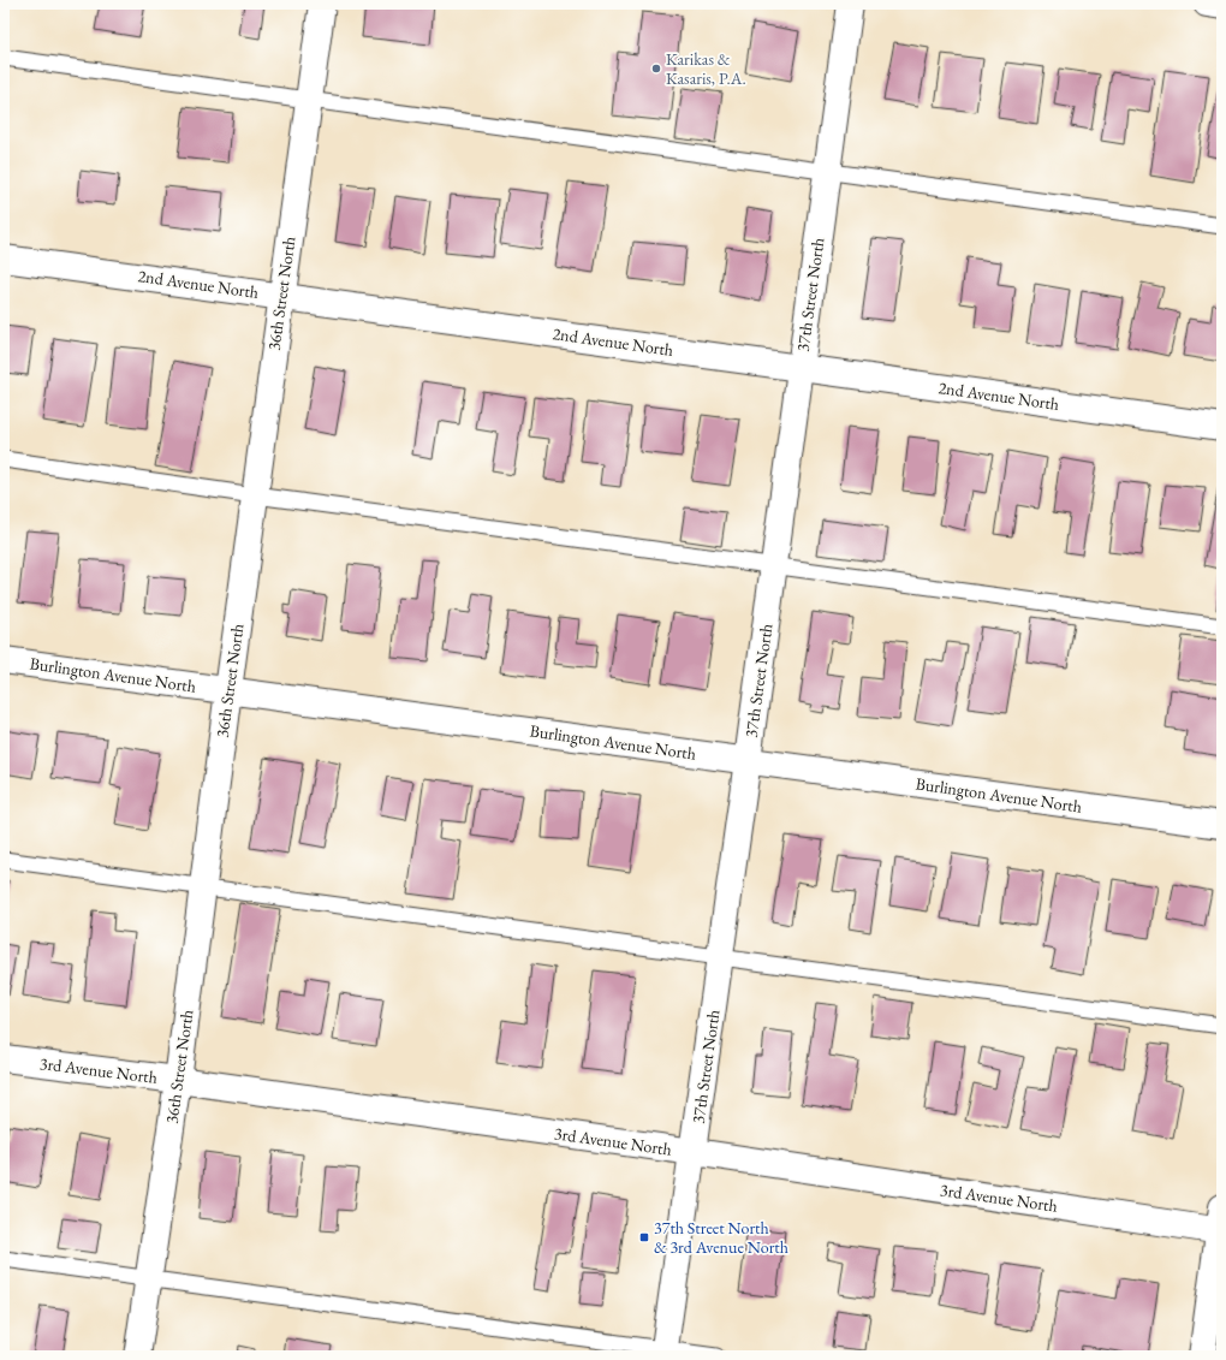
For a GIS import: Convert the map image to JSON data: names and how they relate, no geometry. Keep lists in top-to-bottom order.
{
  "streets": {
    "street": [
      "2nd Avenue North",
      "36th Street North",
      "37th Street North",
      "Burlington Avenue North",
      "3rd Avenue North"
    ]
  },
  "crossings": [
    ["2nd Avenue North", "36th Street North"],
    ["2nd Avenue North", "37th Street North"],
    ["36th Street North", "Burlington Avenue North"],
    ["36th Street North", "3rd Avenue North"],
    ["37th Street North", "Burlington Avenue North"],
    ["37th Street North", "3rd Avenue North"]
  ],
  "places": {
    "other": ["Karikas & Kasaris, P.A."],
    "transit": ["37th Street North & 3rd Avenue North"]
  }
}
